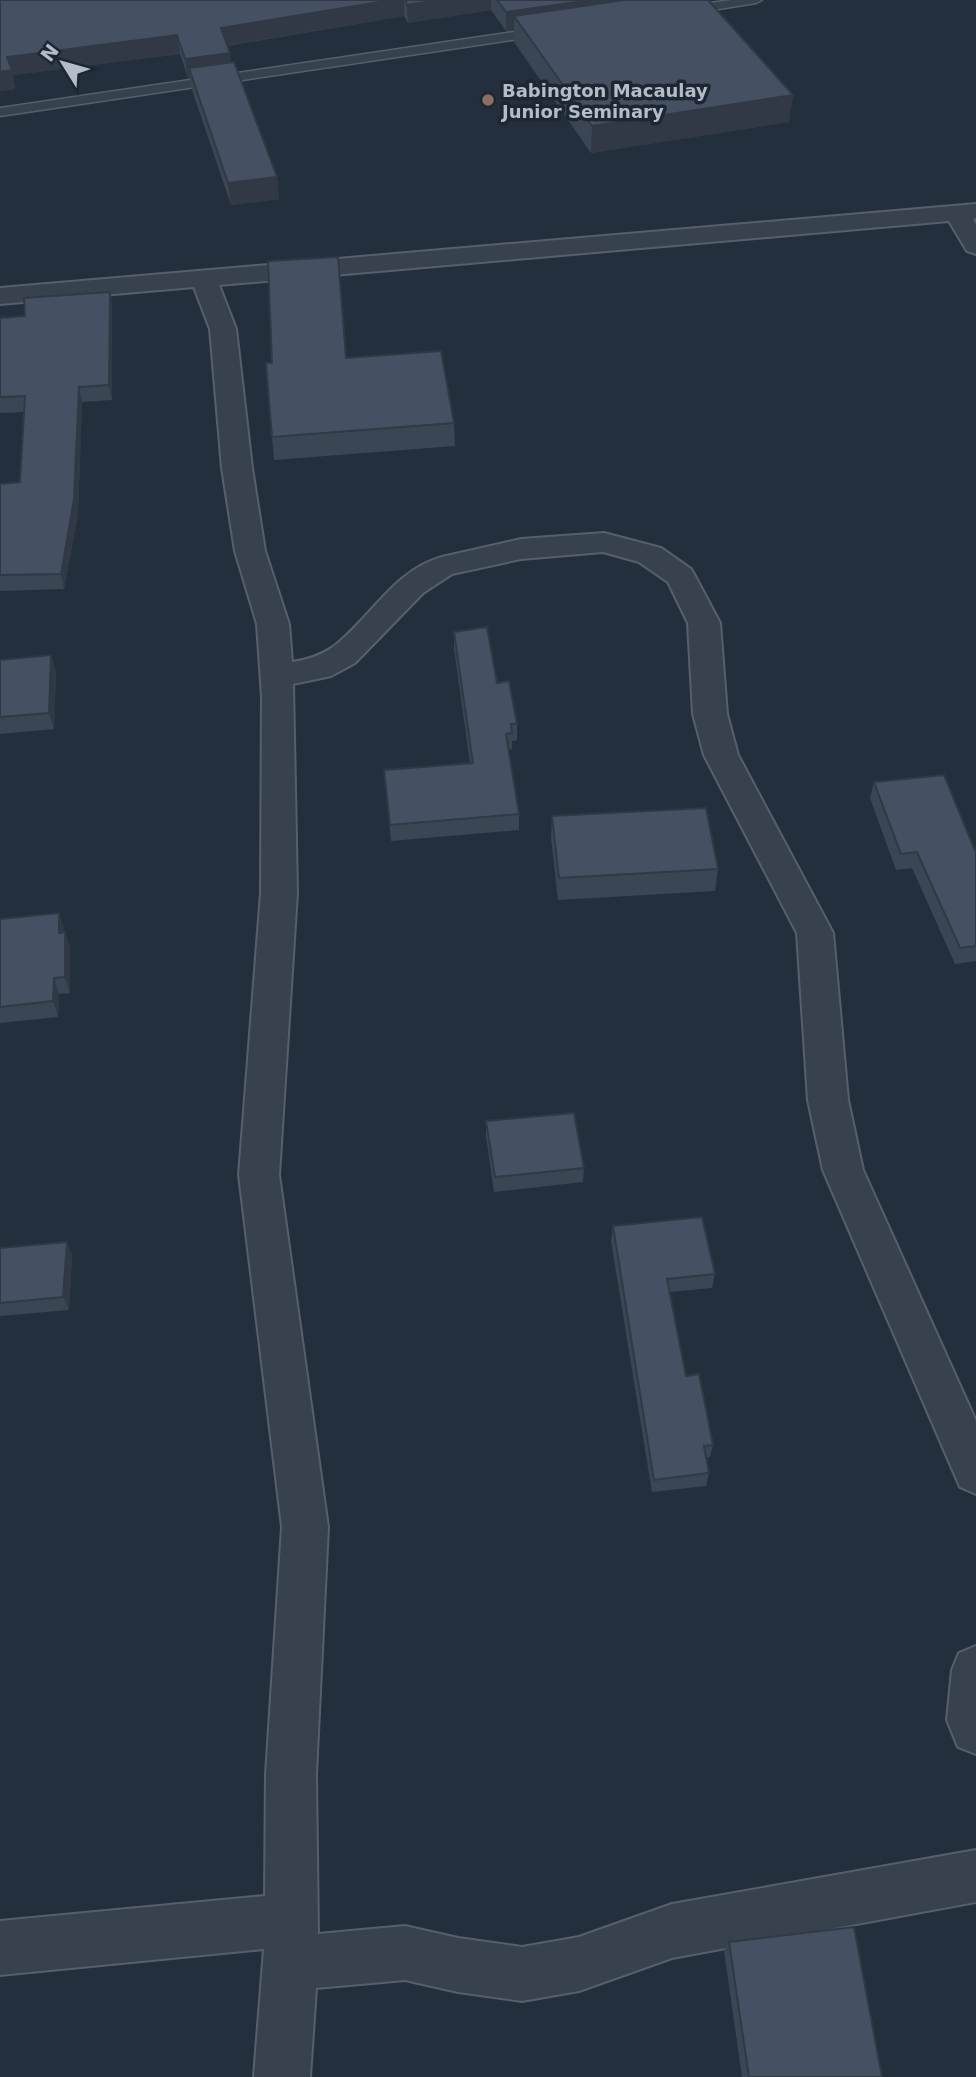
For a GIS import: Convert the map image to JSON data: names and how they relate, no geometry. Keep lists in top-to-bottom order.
{
  "places": ["Babington Macaulay Junior Seminary"],
  "north": "top left"
}
